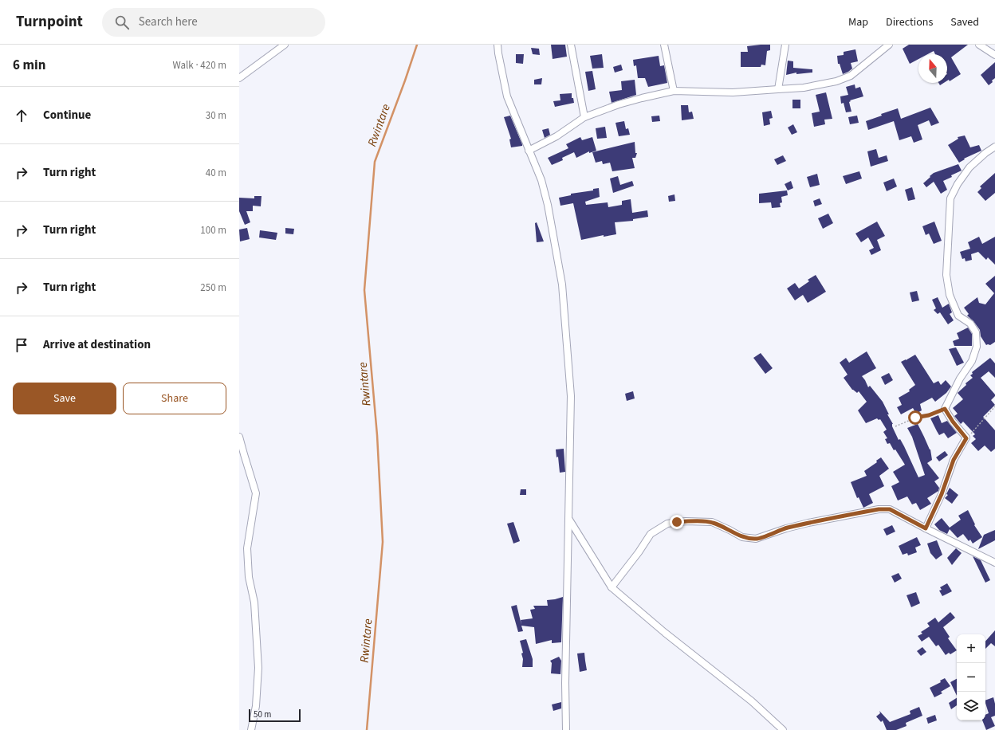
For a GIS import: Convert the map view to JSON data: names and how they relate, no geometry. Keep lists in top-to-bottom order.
{
  "water": ["Rwintare"],
  "scale_bar": "50 m",
  "north": "top",
  "page": {
    "header": "Turnpoint",
    "search": "Search here",
    "nav": ["Map", "Directions", "Saved"],
    "heading": ["6 min", "Walk · 420 m"],
    "list": [
      ["Continue", "30 m"],
      ["Turn right", "40 m"],
      ["Turn right", "100 m"],
      ["Turn right", "250 m"],
      "Arrive at destination"
    ],
    "buttons": ["Save", "Share"],
    "map_buttons": ["+", "−"],
    "scale": "50 m"
  }
}
